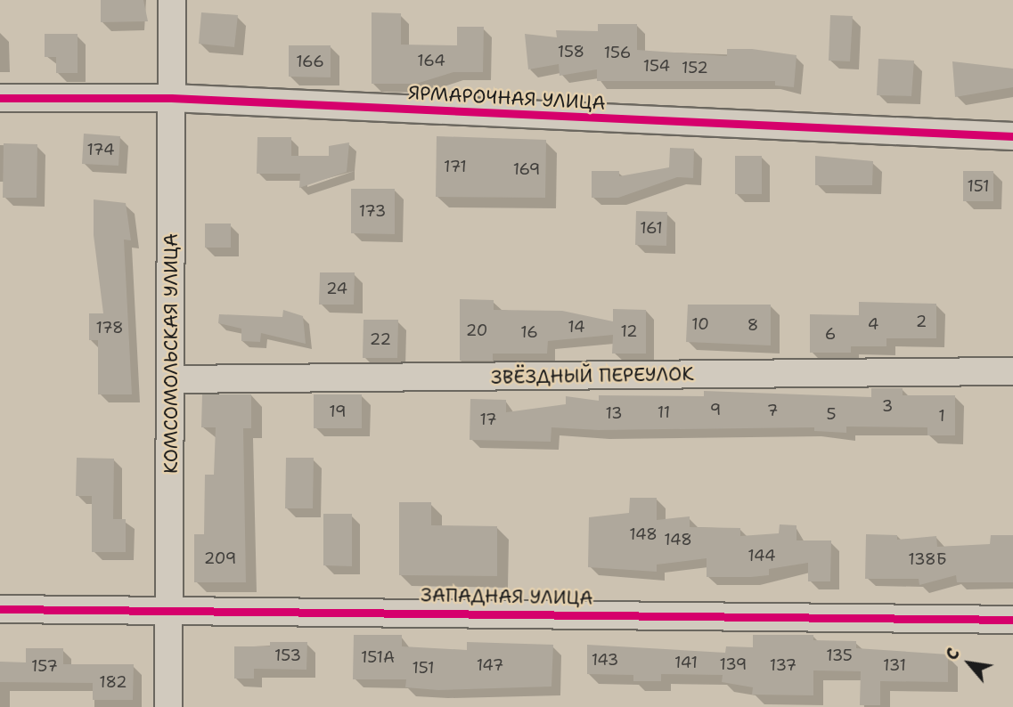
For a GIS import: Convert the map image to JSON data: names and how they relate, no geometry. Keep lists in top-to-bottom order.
{
  "streets": {
    "street": [
      "ЯРМАРОЧНАЯ УЛИЦА",
      "КОМСОМОЛЬСКАЯ УЛИЦА",
      "ЗВЁЗДНЫЙ ПЕРЕУЛОК",
      "ЗАПАДНАЯ УЛИЦА"
    ]
  },
  "crossings": [
    ["ЯРМАРОЧНАЯ УЛИЦА", "КОМСОМОЛЬСКАЯ УЛИЦА"],
    ["КОМСОМОЛЬСКАЯ УЛИЦА", "ЗВЁЗДНЫЙ ПЕРЕУЛОК"],
    ["КОМСОМОЛЬСКАЯ УЛИЦА", "ЗАПАДНАЯ УЛИЦА"]
  ],
  "house_numbers": [
    "158",
    "156",
    "164",
    "166",
    "154",
    "152",
    "174",
    "171",
    "169",
    "151",
    "173",
    "161",
    "24",
    "2",
    "10",
    "4",
    "8",
    "14",
    "178",
    "20",
    "12",
    "16",
    "6",
    "22",
    "3",
    "9",
    "7",
    "19",
    "11",
    "13",
    "5",
    "1",
    "17",
    "148",
    "148",
    "144",
    "209",
    "138Б",
    "153",
    "135",
    "151А",
    "143",
    "141",
    "139",
    "147",
    "137",
    "131",
    "157",
    "151",
    "182"
  ],
  "north": "top left"
}
